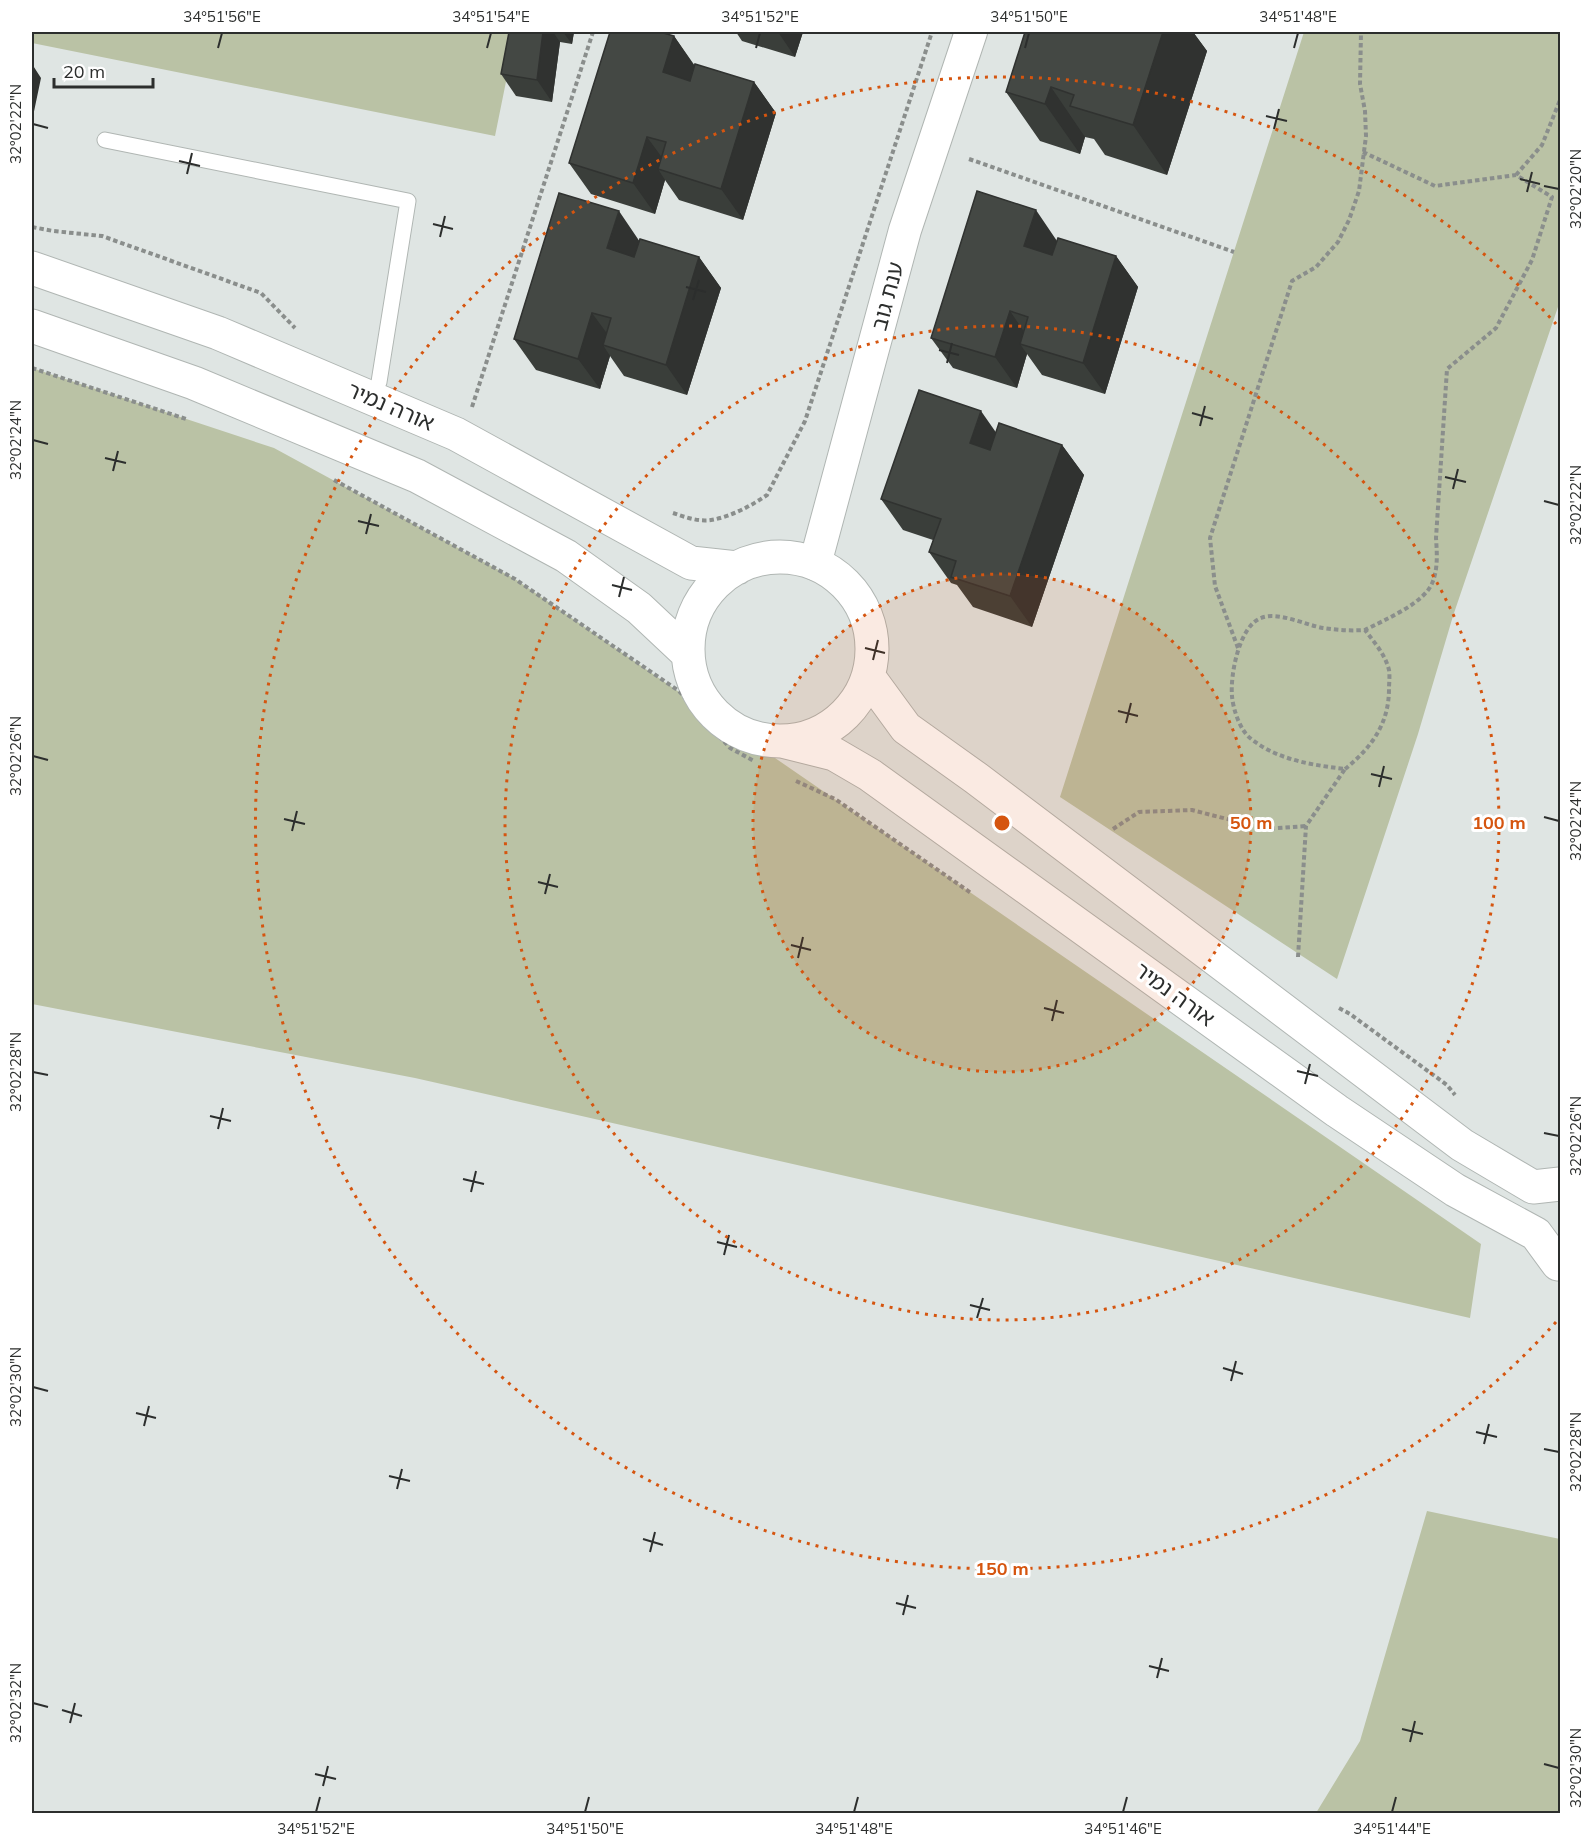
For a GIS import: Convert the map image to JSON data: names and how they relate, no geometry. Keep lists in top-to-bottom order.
{
  "streets": {
    "street": ["ענת גוב", "אורה נמיר"]
  },
  "crossings": [
    ["ענת גוב", "אורה נמיר"]
  ],
  "scale_bar": "20 m",
  "coordinates": [
    "34°51'56\"E",
    "34°51'54\"E",
    "34°51'52\"E",
    "34°51'50\"E",
    "34°51'48\"E",
    "32°02'22\"N",
    "32°02'20\"N",
    "32°02'24\"N",
    "32°02'26\"N",
    "32°02'28\"N",
    "32°02'30\"N",
    "32°02'32\"N",
    "34°51'46\"E",
    "34°51'44\"E"
  ],
  "rings": ["50 m", "100 m", "150 m"]
}
